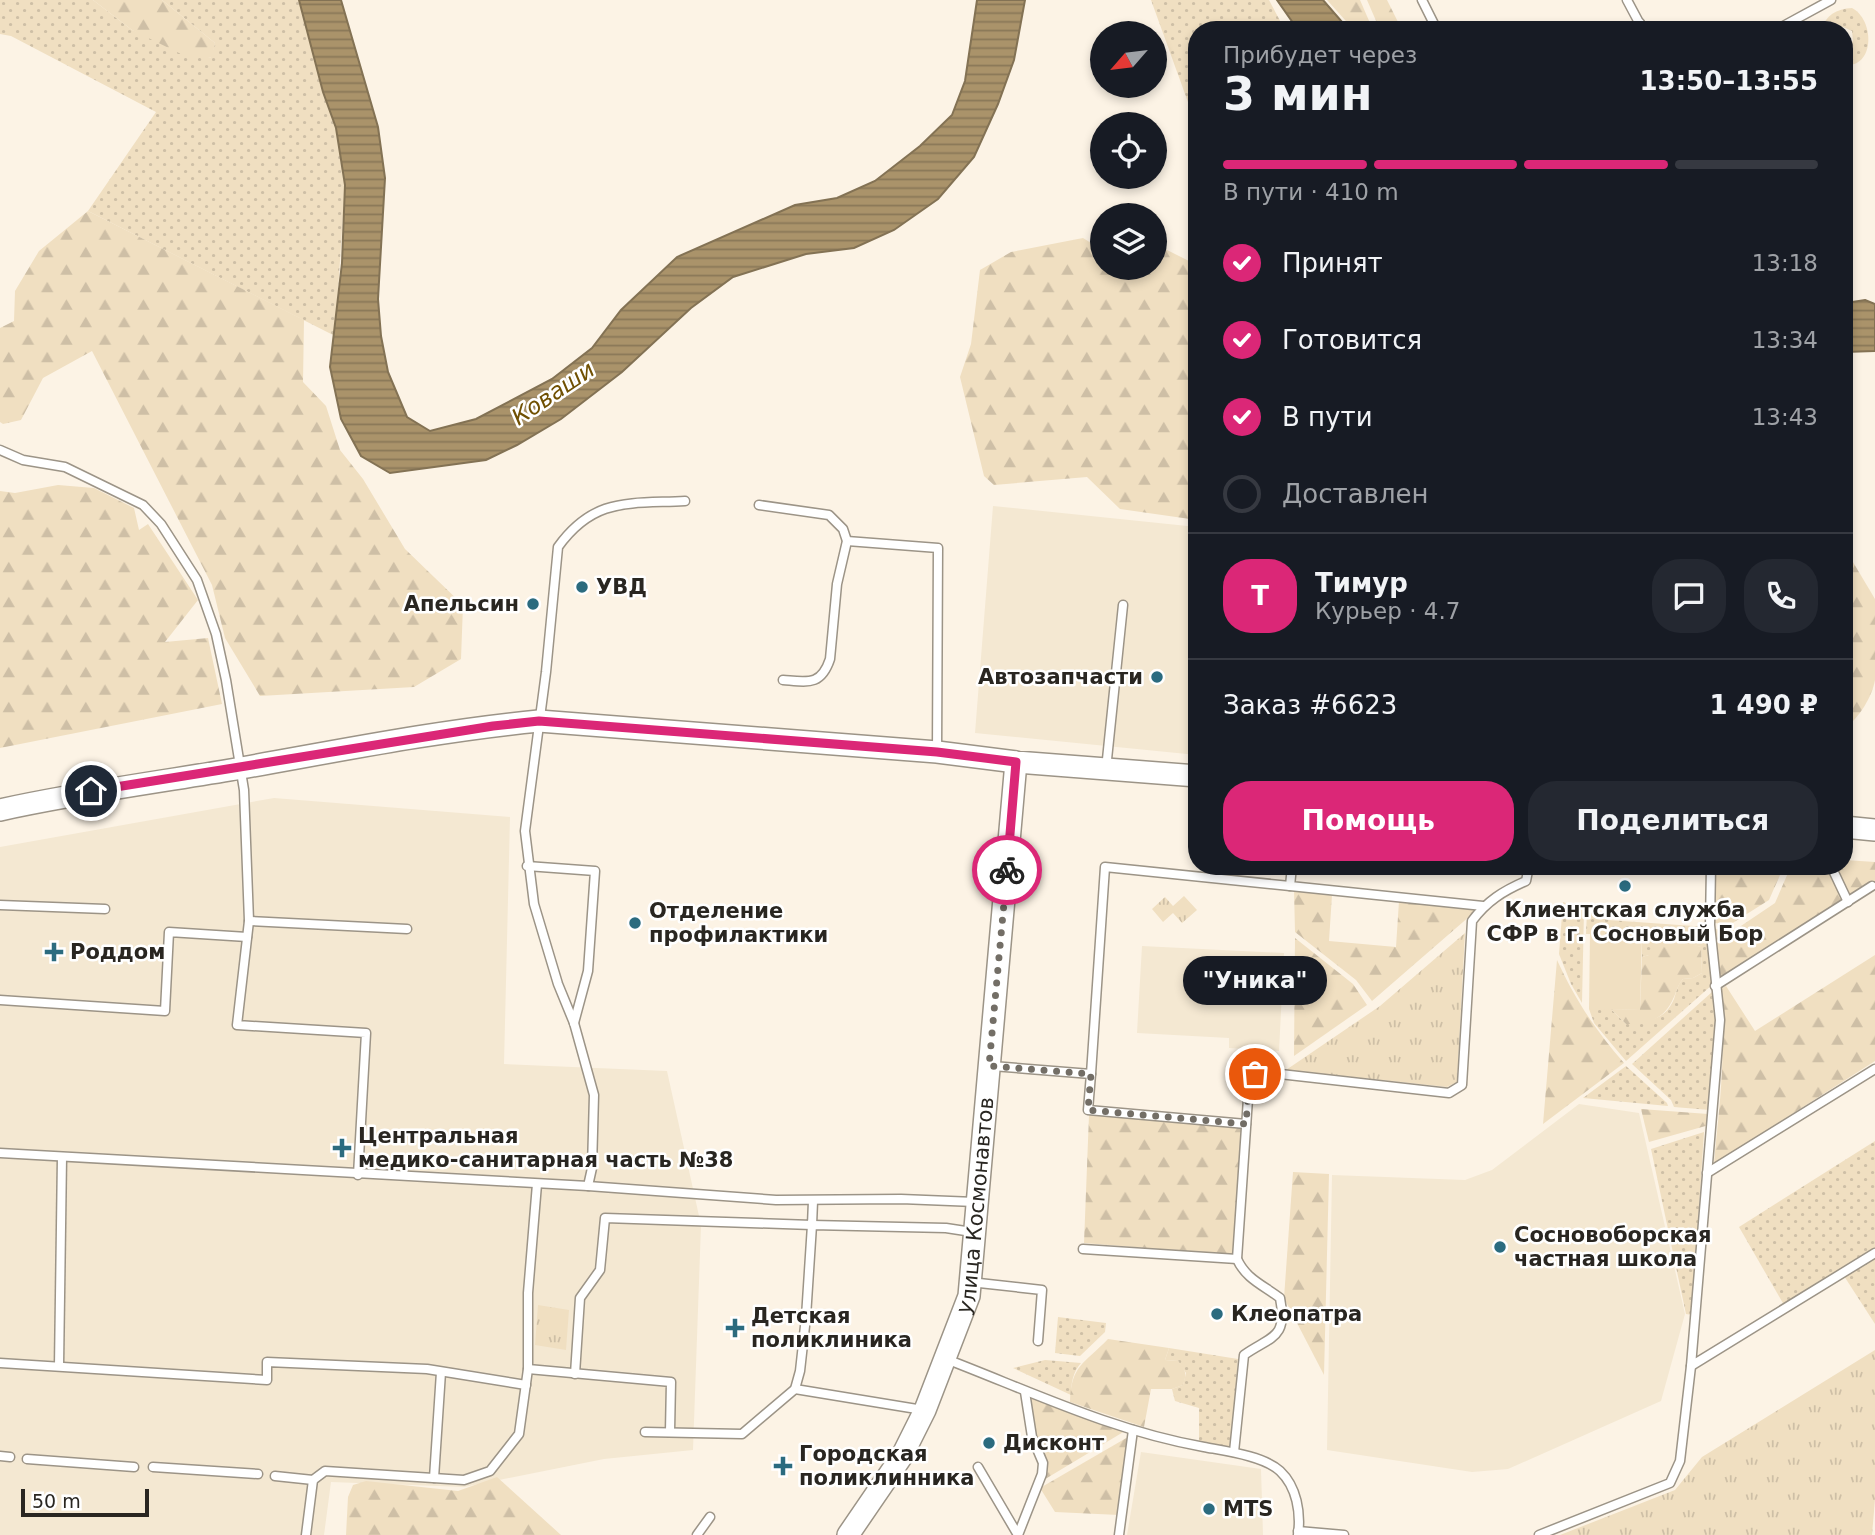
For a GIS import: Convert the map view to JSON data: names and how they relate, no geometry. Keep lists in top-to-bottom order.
{
  "streets": {
    "street": ["улица Космонавтов"]
  },
  "water": ["Коваши"],
  "places": {
    "other": [
      "УВД",
      "Апельсин",
      "Автозапчасти",
      "Клиентская служба СФР в г. Сосновый Бор",
      "Отделение профилактики",
      "\"Уника\"",
      "Сосновоборская частная школа",
      "Клеопатра",
      "Дисконт",
      "MTS"
    ],
    "health": [
      "Роддом",
      "Центральная медико-санитарная часть №38",
      "Детская поликлиника",
      "Городская поликлинника"
    ]
  },
  "scale_bar": "50 m",
  "north": "bottom left",
  "page": {
    "heading": ["3 мин", "Прибудет через", "13:50–13:55"],
    "panel": [
      "Тимур",
      "Курьер · 4.7",
      "Заказ #6623",
      "1 490 ₽"
    ],
    "bar": "В пути · 410 m",
    "list": [
      ["Принят", "13:18"],
      ["Готовится", "13:34"],
      ["В пути", "13:43"],
      "Доставлен"
    ],
    "round": "Т",
    "buttons": ["Помощь", "Поделиться"],
    "bubble": "\"Уника\"",
    "scale": "50 m"
  }
}
